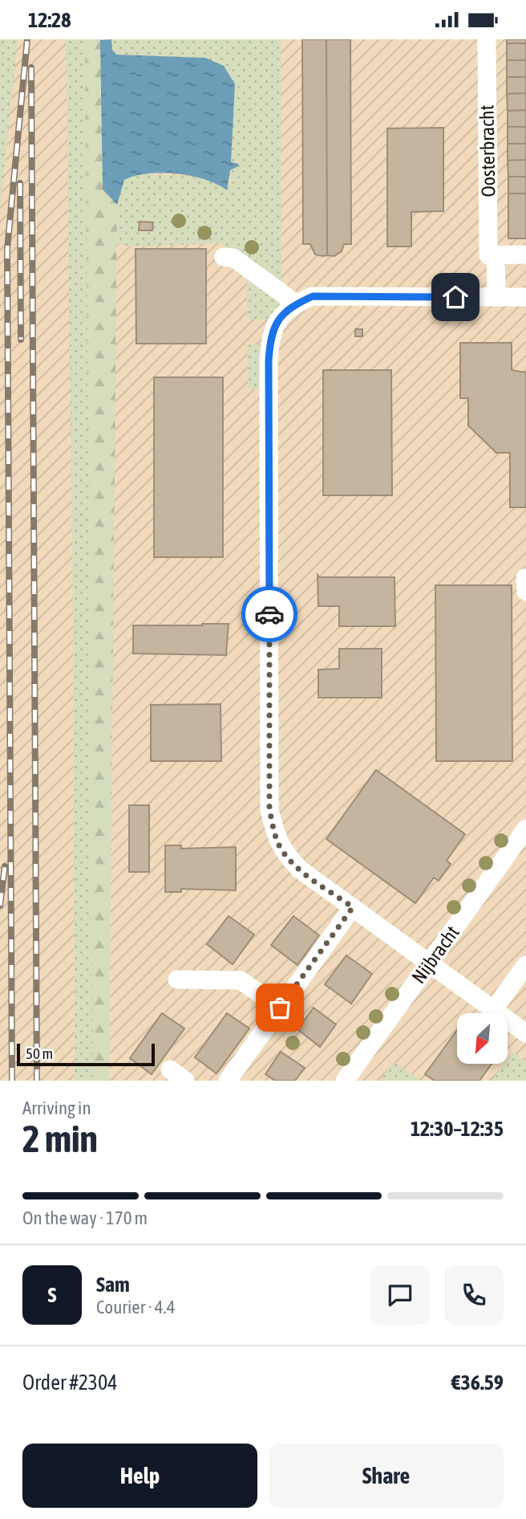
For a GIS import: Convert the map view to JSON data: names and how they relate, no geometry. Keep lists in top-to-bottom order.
{
  "streets": {
    "street": ["Oosterbracht", "Nijbracht"]
  },
  "scale_bar": "50 m",
  "north": "bottom left",
  "page": {
    "status": "12:28",
    "scale": "50 m",
    "heading": ["2 min", "Arriving in", "12:30–12:35"],
    "panel": [
      "Sam",
      "Courier · 4.4",
      "Order #2304",
      "€36.59"
    ],
    "bar": "On the way · 170 m",
    "round": "S",
    "buttons": ["Help", "Share"]
  }
}
